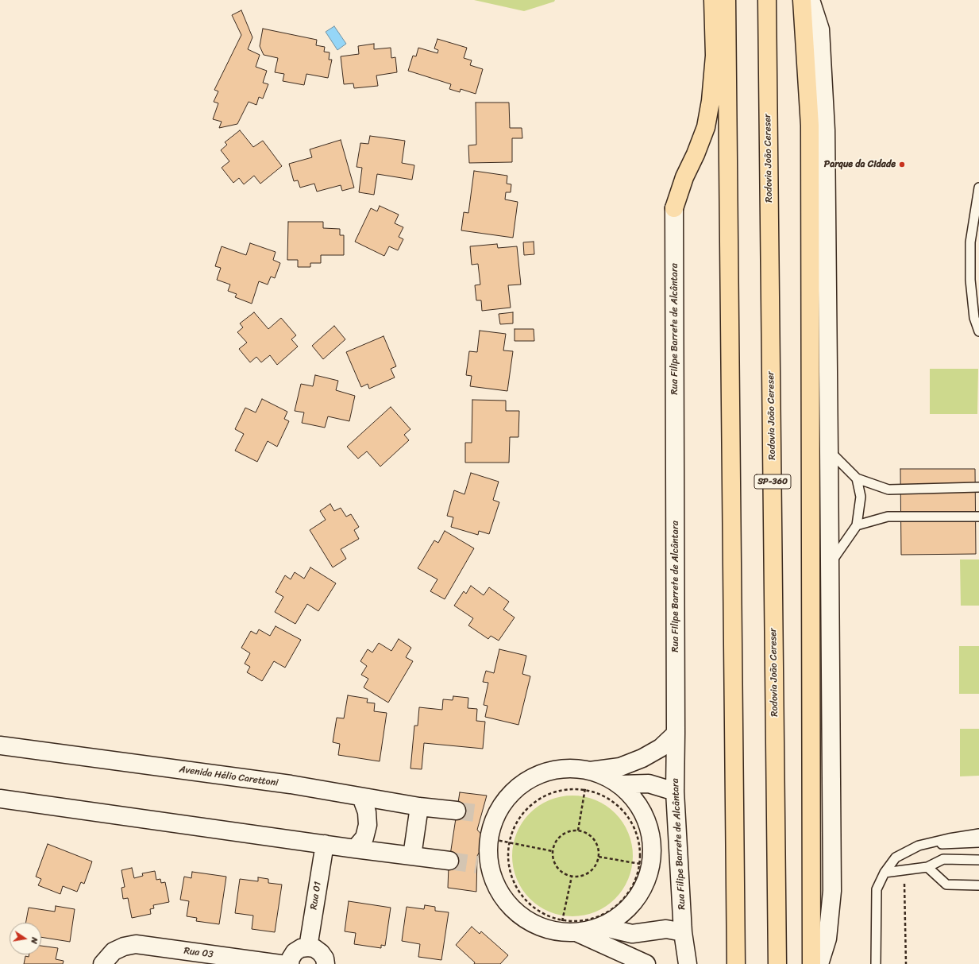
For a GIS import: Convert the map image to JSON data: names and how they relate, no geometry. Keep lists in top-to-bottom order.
{
  "streets": {
    "highway": ["Rodovia João Cereser", "SP-360"],
    "street": [
      "Rua Filipe Barrete de Alcântara",
      "Avenida Hélio Carettoni",
      "Rua 01",
      "Rua 03"
    ]
  },
  "places": ["Parque da Cidade"],
  "north": "right"
}
